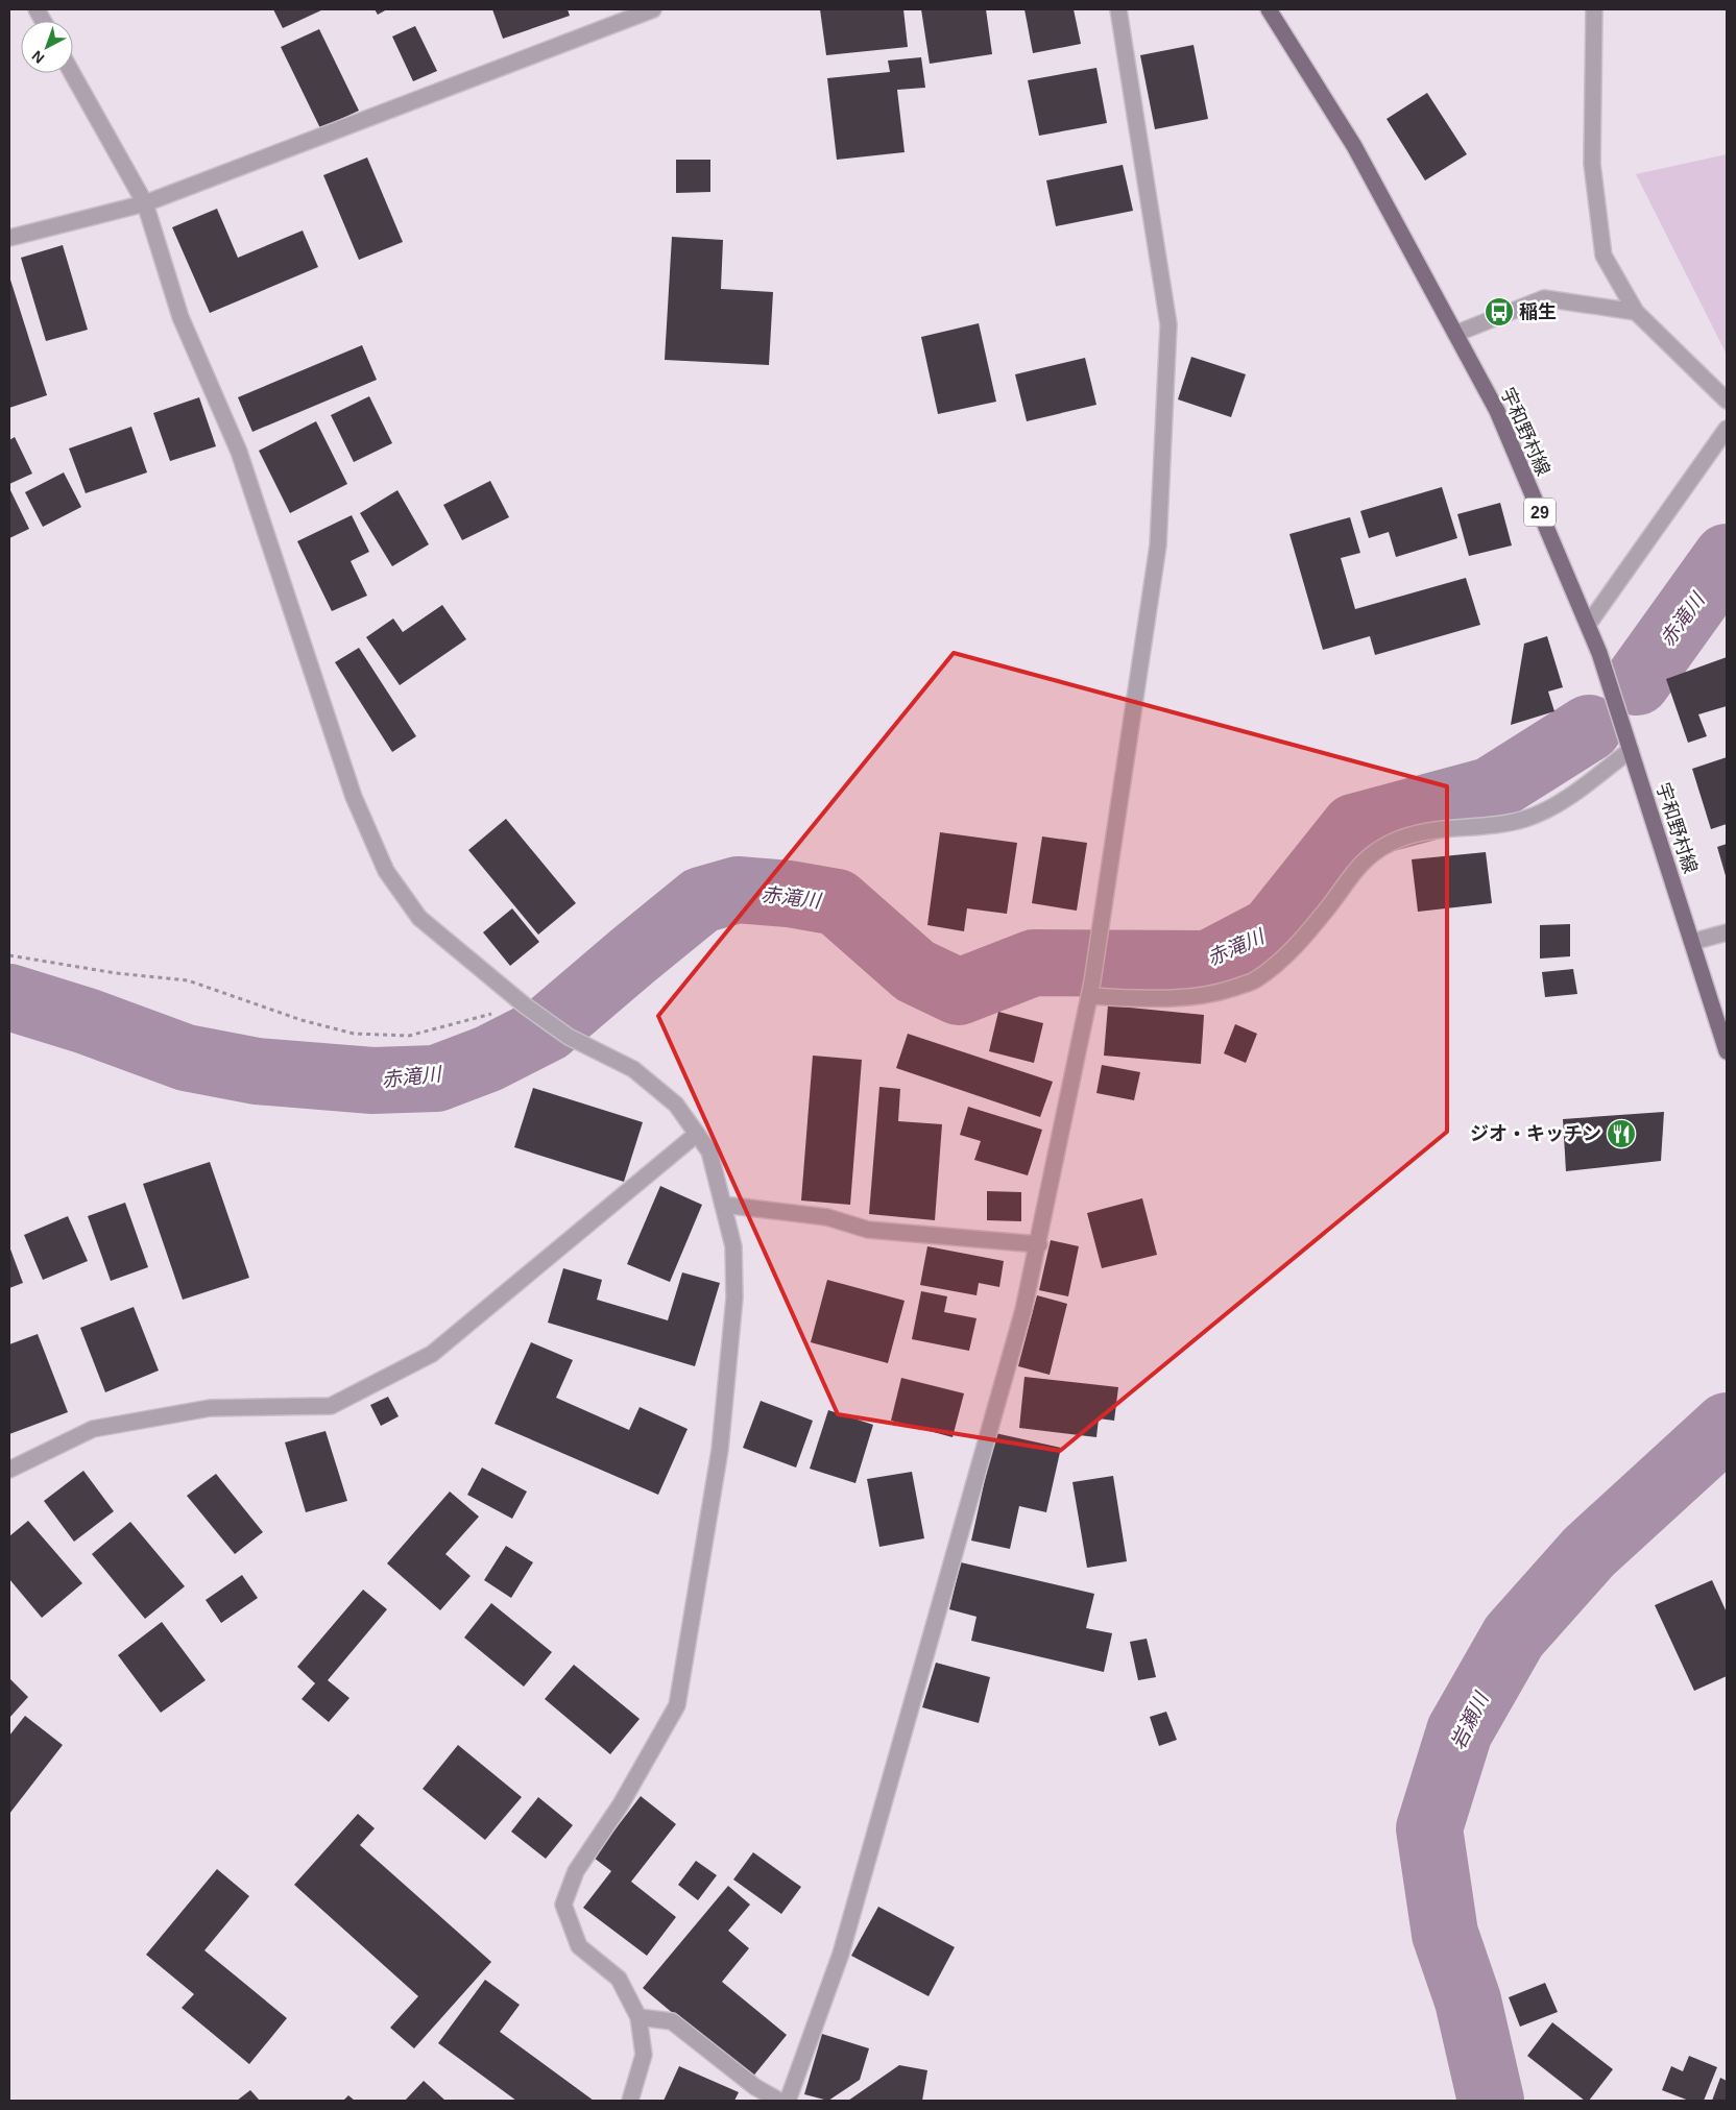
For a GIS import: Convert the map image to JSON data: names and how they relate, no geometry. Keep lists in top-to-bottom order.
{
  "streets": {
    "main road": ["宇和野村線", "29"]
  },
  "water": ["赤滝川", "岩瀬川"],
  "places": {
    "bus stop": ["稲生"],
    "restaurant": ["ジオ・キッチン"]
  },
  "north": "bottom left"
}
